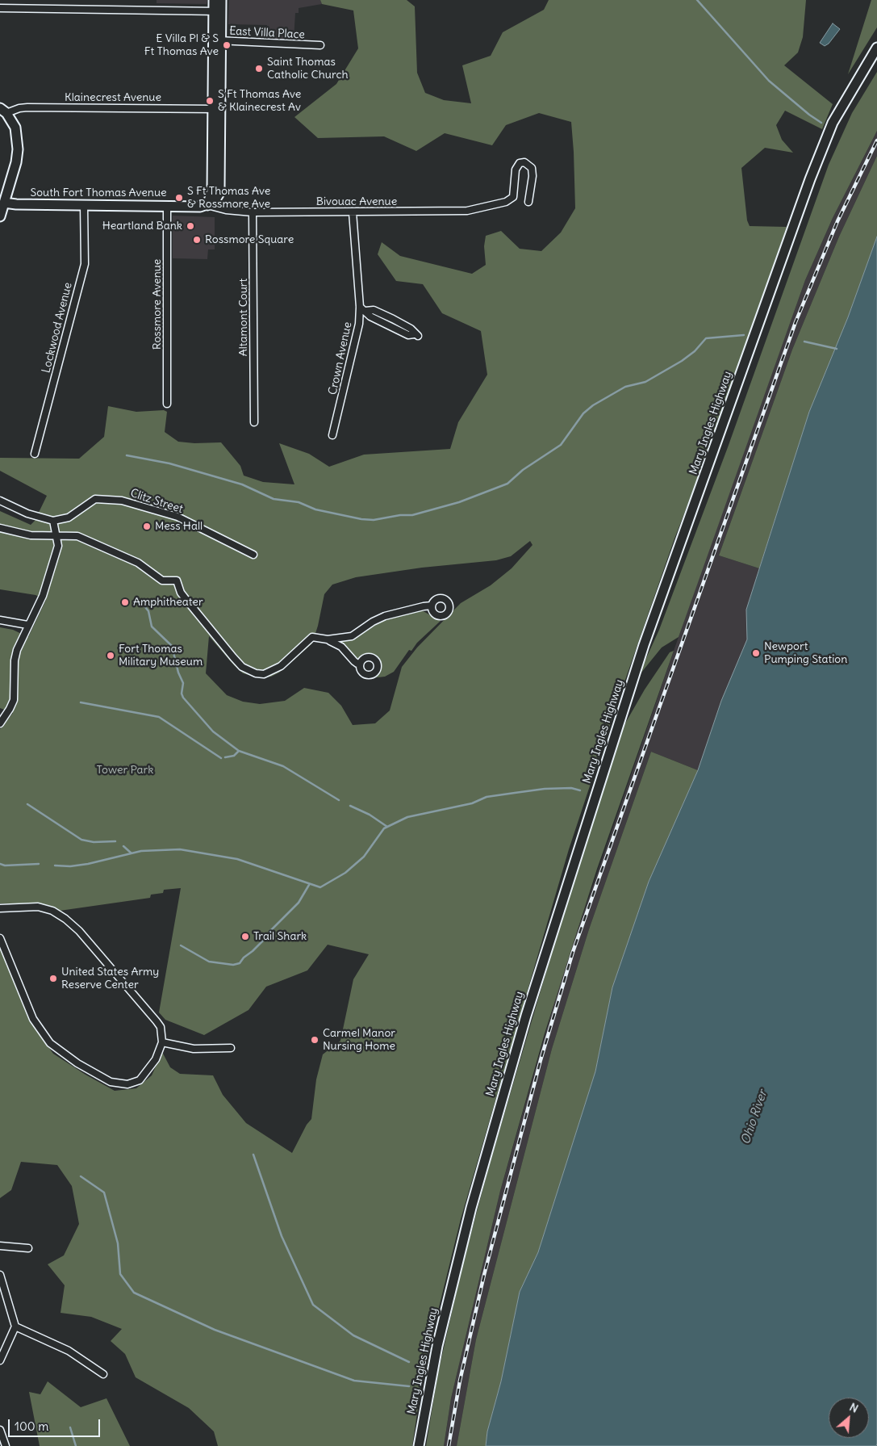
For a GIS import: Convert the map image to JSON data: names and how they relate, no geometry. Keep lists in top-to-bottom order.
{
  "streets": {
    "street": [
      "East Villa Place",
      "Klainecrest Avenue",
      "South Fort Thomas Avenue",
      "Bivouac Avenue",
      "Rossmore Avenue",
      "Altamont Court",
      "Lockwood Avenue",
      "Crown Avenue",
      "Mary Ingles Highway",
      "Clitz Street"
    ]
  },
  "crossings": [
    ["South Fort Thomas Avenue", "Bivouac Avenue"],
    ["South Fort Thomas Avenue", "Rossmore Avenue"],
    ["South Fort Thomas Avenue", "Lockwood Avenue"],
    ["Bivouac Avenue", "Altamont Court"],
    ["Bivouac Avenue", "Crown Avenue"]
  ],
  "water": ["Ohio River"],
  "parks": ["Tower Park"],
  "places": [
    "E Villa Pl & S Ft Thomas Ave",
    "Saint Thomas Catholic Church",
    "S Ft Thomas Ave & Klainecrest Av",
    "S Ft Thomas Ave & Rossmore Ave",
    "Heartland Bank",
    "Rossmore Square",
    "Mess Hall",
    "Amphitheater",
    "Newport Pumping Station",
    "Fort Thomas Military Museum",
    "Trail Shark",
    "United States Army Reserve Center",
    "Carmel Manor Nursing Home"
  ],
  "scale_bar": "100 m",
  "north": "top right"
}
